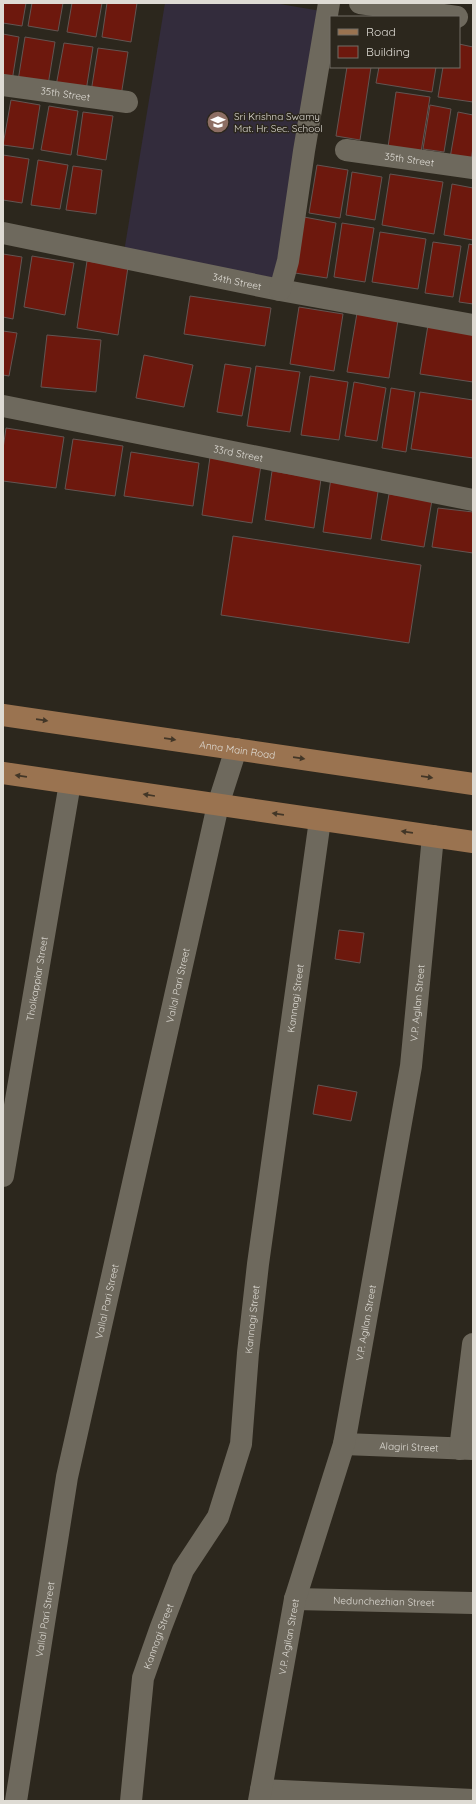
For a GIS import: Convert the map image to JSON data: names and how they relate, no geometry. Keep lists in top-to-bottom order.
{
  "streets": {
    "main road": ["Anna Main Road"],
    "street": [
      "35th Street",
      "34th Street",
      "33rd Street",
      "Tholkappiar Street",
      "Vallal Pari Street",
      "Kannagi Street",
      "V.P. Agilan Street",
      "Alagiri Street",
      "Nedunchezhian Street"
    ]
  },
  "crossings": [
    ["Anna Main Road", "Vallal Pari Street"],
    ["V.P. Agilan Street", "Alagiri Street"],
    ["V.P. Agilan Street", "Nedunchezhian Street"]
  ],
  "places": {
    "school or university": ["Sri Krishna Swamy Mat. Hr. Sec. School"]
  },
  "legend": ["Road", "Building"]
}
